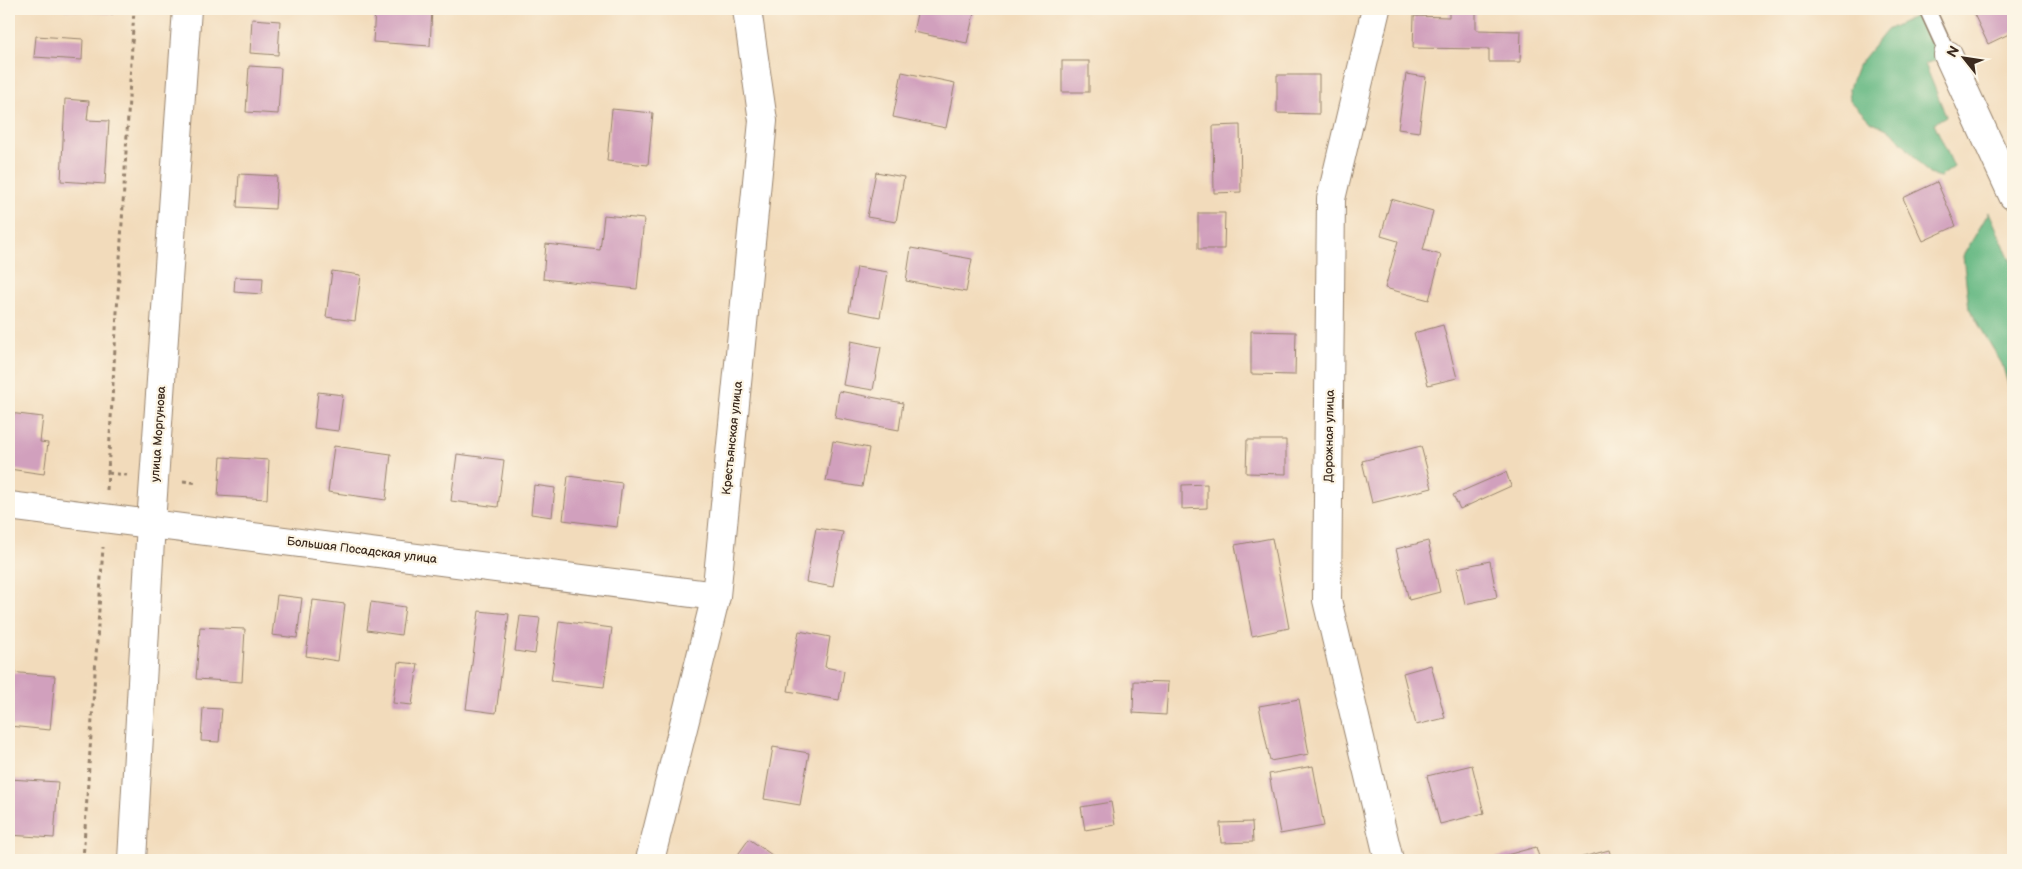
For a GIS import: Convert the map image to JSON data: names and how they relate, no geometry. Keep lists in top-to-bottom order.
{
  "streets": {
    "street": [
      "улица Моргунова",
      "Дорожная улица",
      "Крестьянская улица",
      "Большая Посадская улица"
    ]
  },
  "crossings": [
    ["улица Моргунова", "Большая Посадская улица"],
    ["Крестьянская улица", "Большая Посадская улица"]
  ],
  "north": "top left"
}
